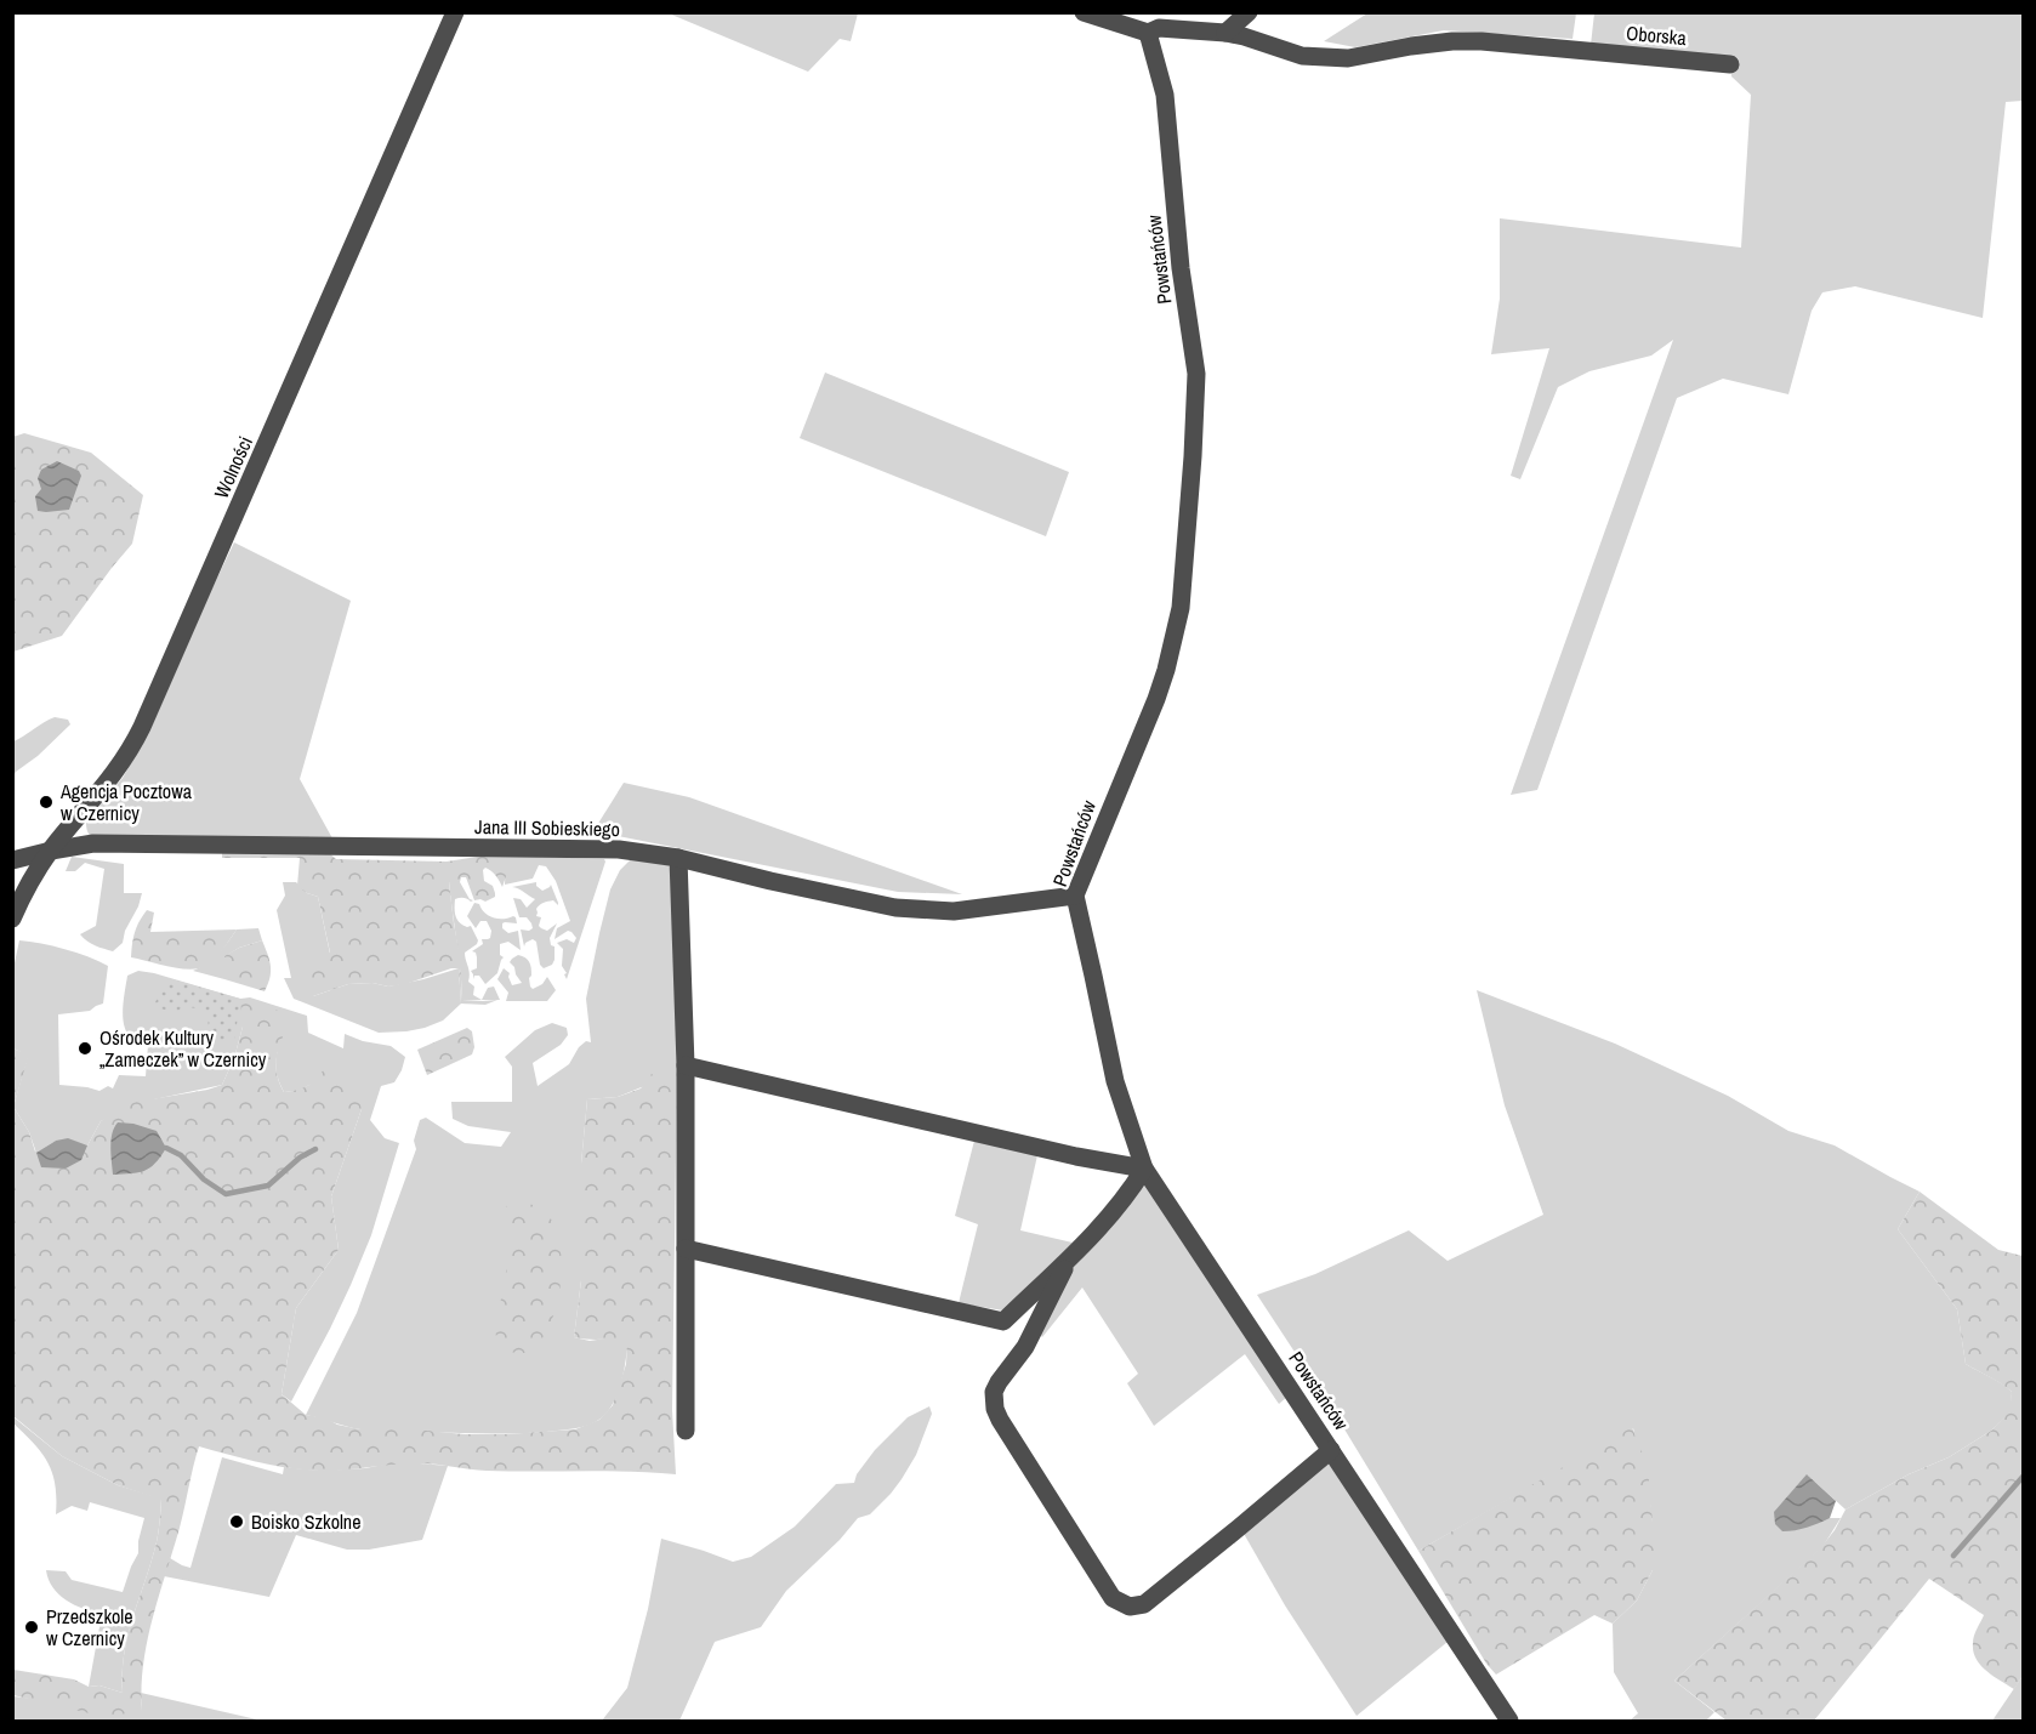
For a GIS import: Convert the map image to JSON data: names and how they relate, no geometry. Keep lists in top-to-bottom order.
{
  "streets": {
    "street": [
      "Oborska",
      "Powstańców",
      "Wolności",
      "Jana III Sobieskiego"
    ]
  },
  "crossings": [
    ["Oborska", "Powstańców"],
    ["Powstańców", "Jana III Sobieskiego"],
    ["Wolności", "Jana III Sobieskiego"]
  ],
  "places": [
    "Agencja Pocztowa w Czernicy",
    "Ośrodek Kultury „Zameczek” w Czernicy",
    "Boisko Szkolne",
    "Przedszkole w Czernicy"
  ]
}
